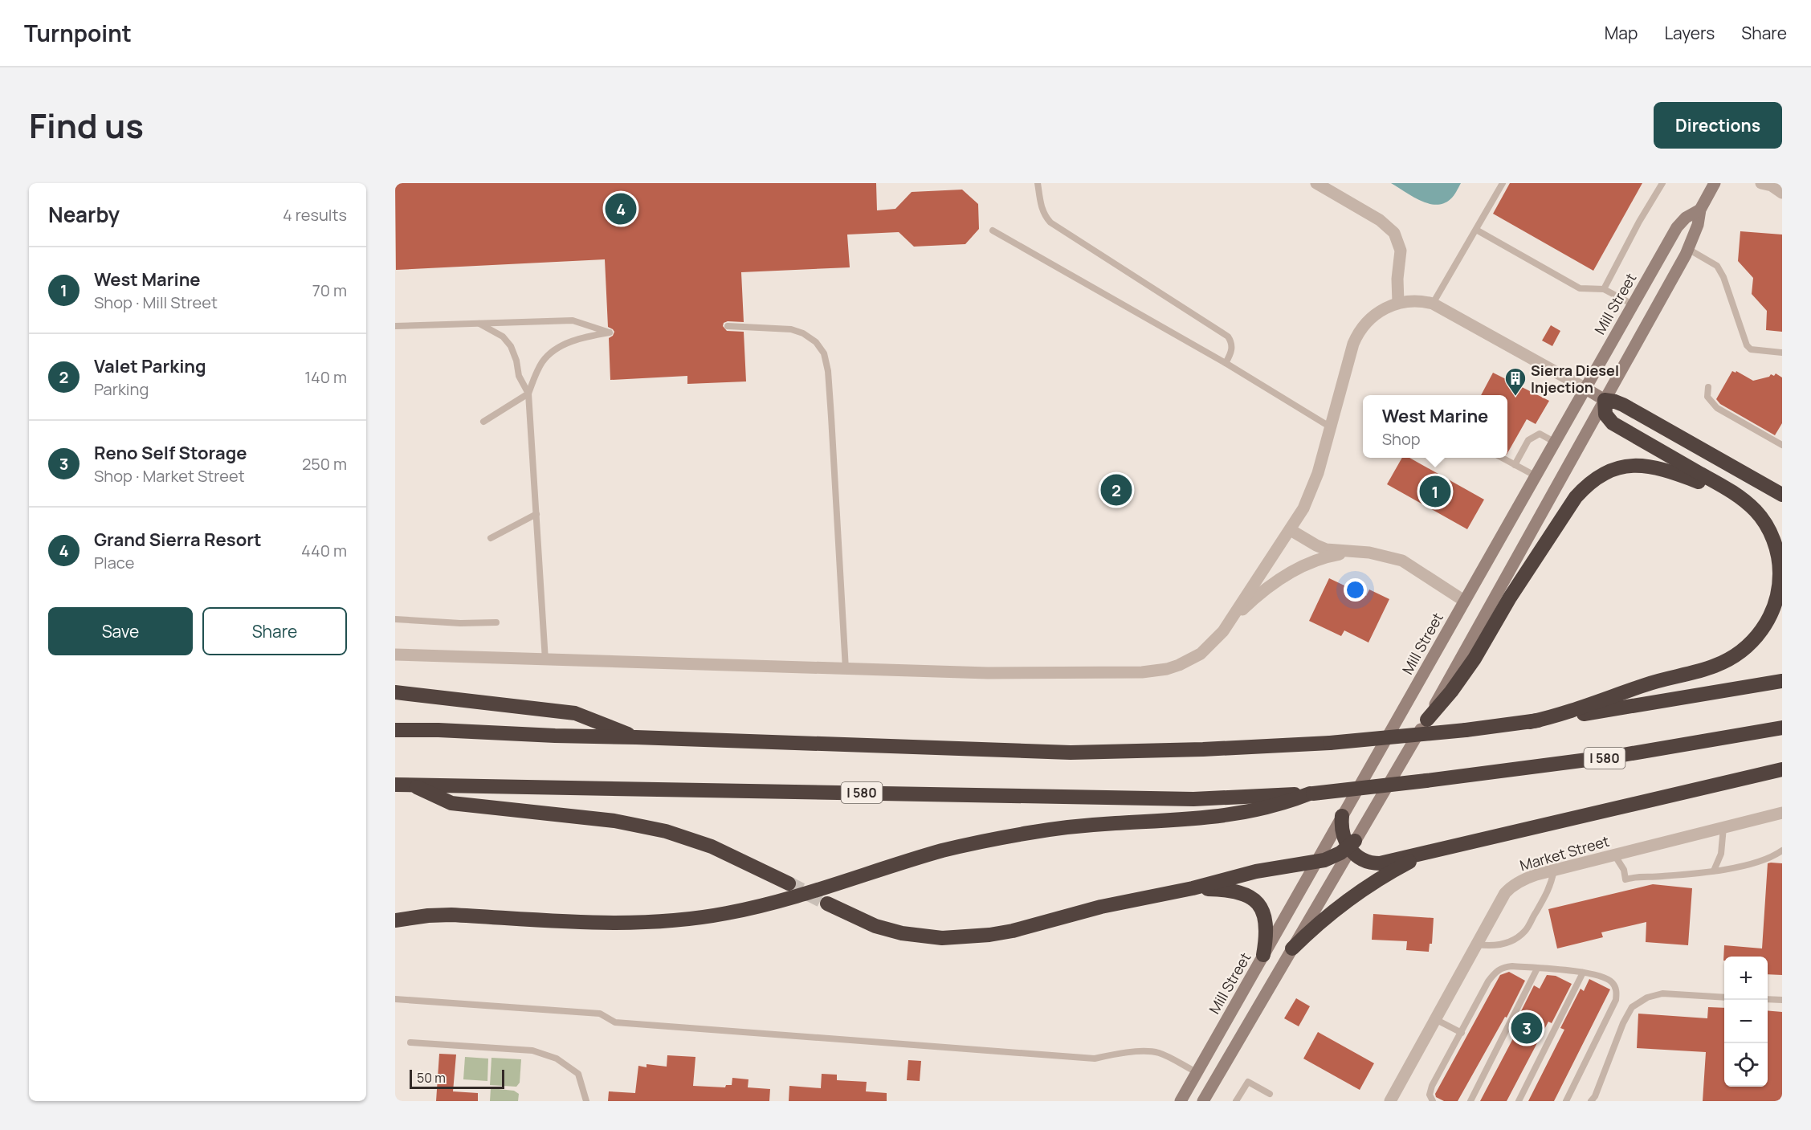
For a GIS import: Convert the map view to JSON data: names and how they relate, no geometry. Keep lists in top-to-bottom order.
{
  "streets": {
    "highway": ["I 580"],
    "main road": ["Mill Street"],
    "street": ["Market Street"]
  },
  "places": {
    "building": ["Sierra Diesel Injection"]
  },
  "scale_bar": "50 m",
  "page": {
    "header": "Turnpoint",
    "nav": ["Map", "Layers", "Share"],
    "title": "Find us",
    "buttons": [
      "Directions",
      ["Save", "Share"]
    ],
    "heading": ["Nearby", "4 results"],
    "pins": [
      "4",
      "2",
      "1",
      "3"
    ],
    "list": [
      {
        "mark": "1",
        "name": "West Marine",
        "note": "Shop · Mill Street",
        "value": "70 m"
      },
      {
        "mark": "2",
        "name": "Valet Parking",
        "note": "Parking",
        "value": "140 m"
      },
      {
        "mark": "3",
        "name": "Reno Self Storage",
        "note": "Shop · Market Street",
        "value": "250 m"
      },
      {
        "mark": "4",
        "name": "Grand Sierra Resort",
        "note": "Place",
        "value": "440 m"
      }
    ],
    "popup": ["West Marine", "Shop"],
    "map_buttons": ["+", "−"],
    "scale": "50 m"
  }
}
